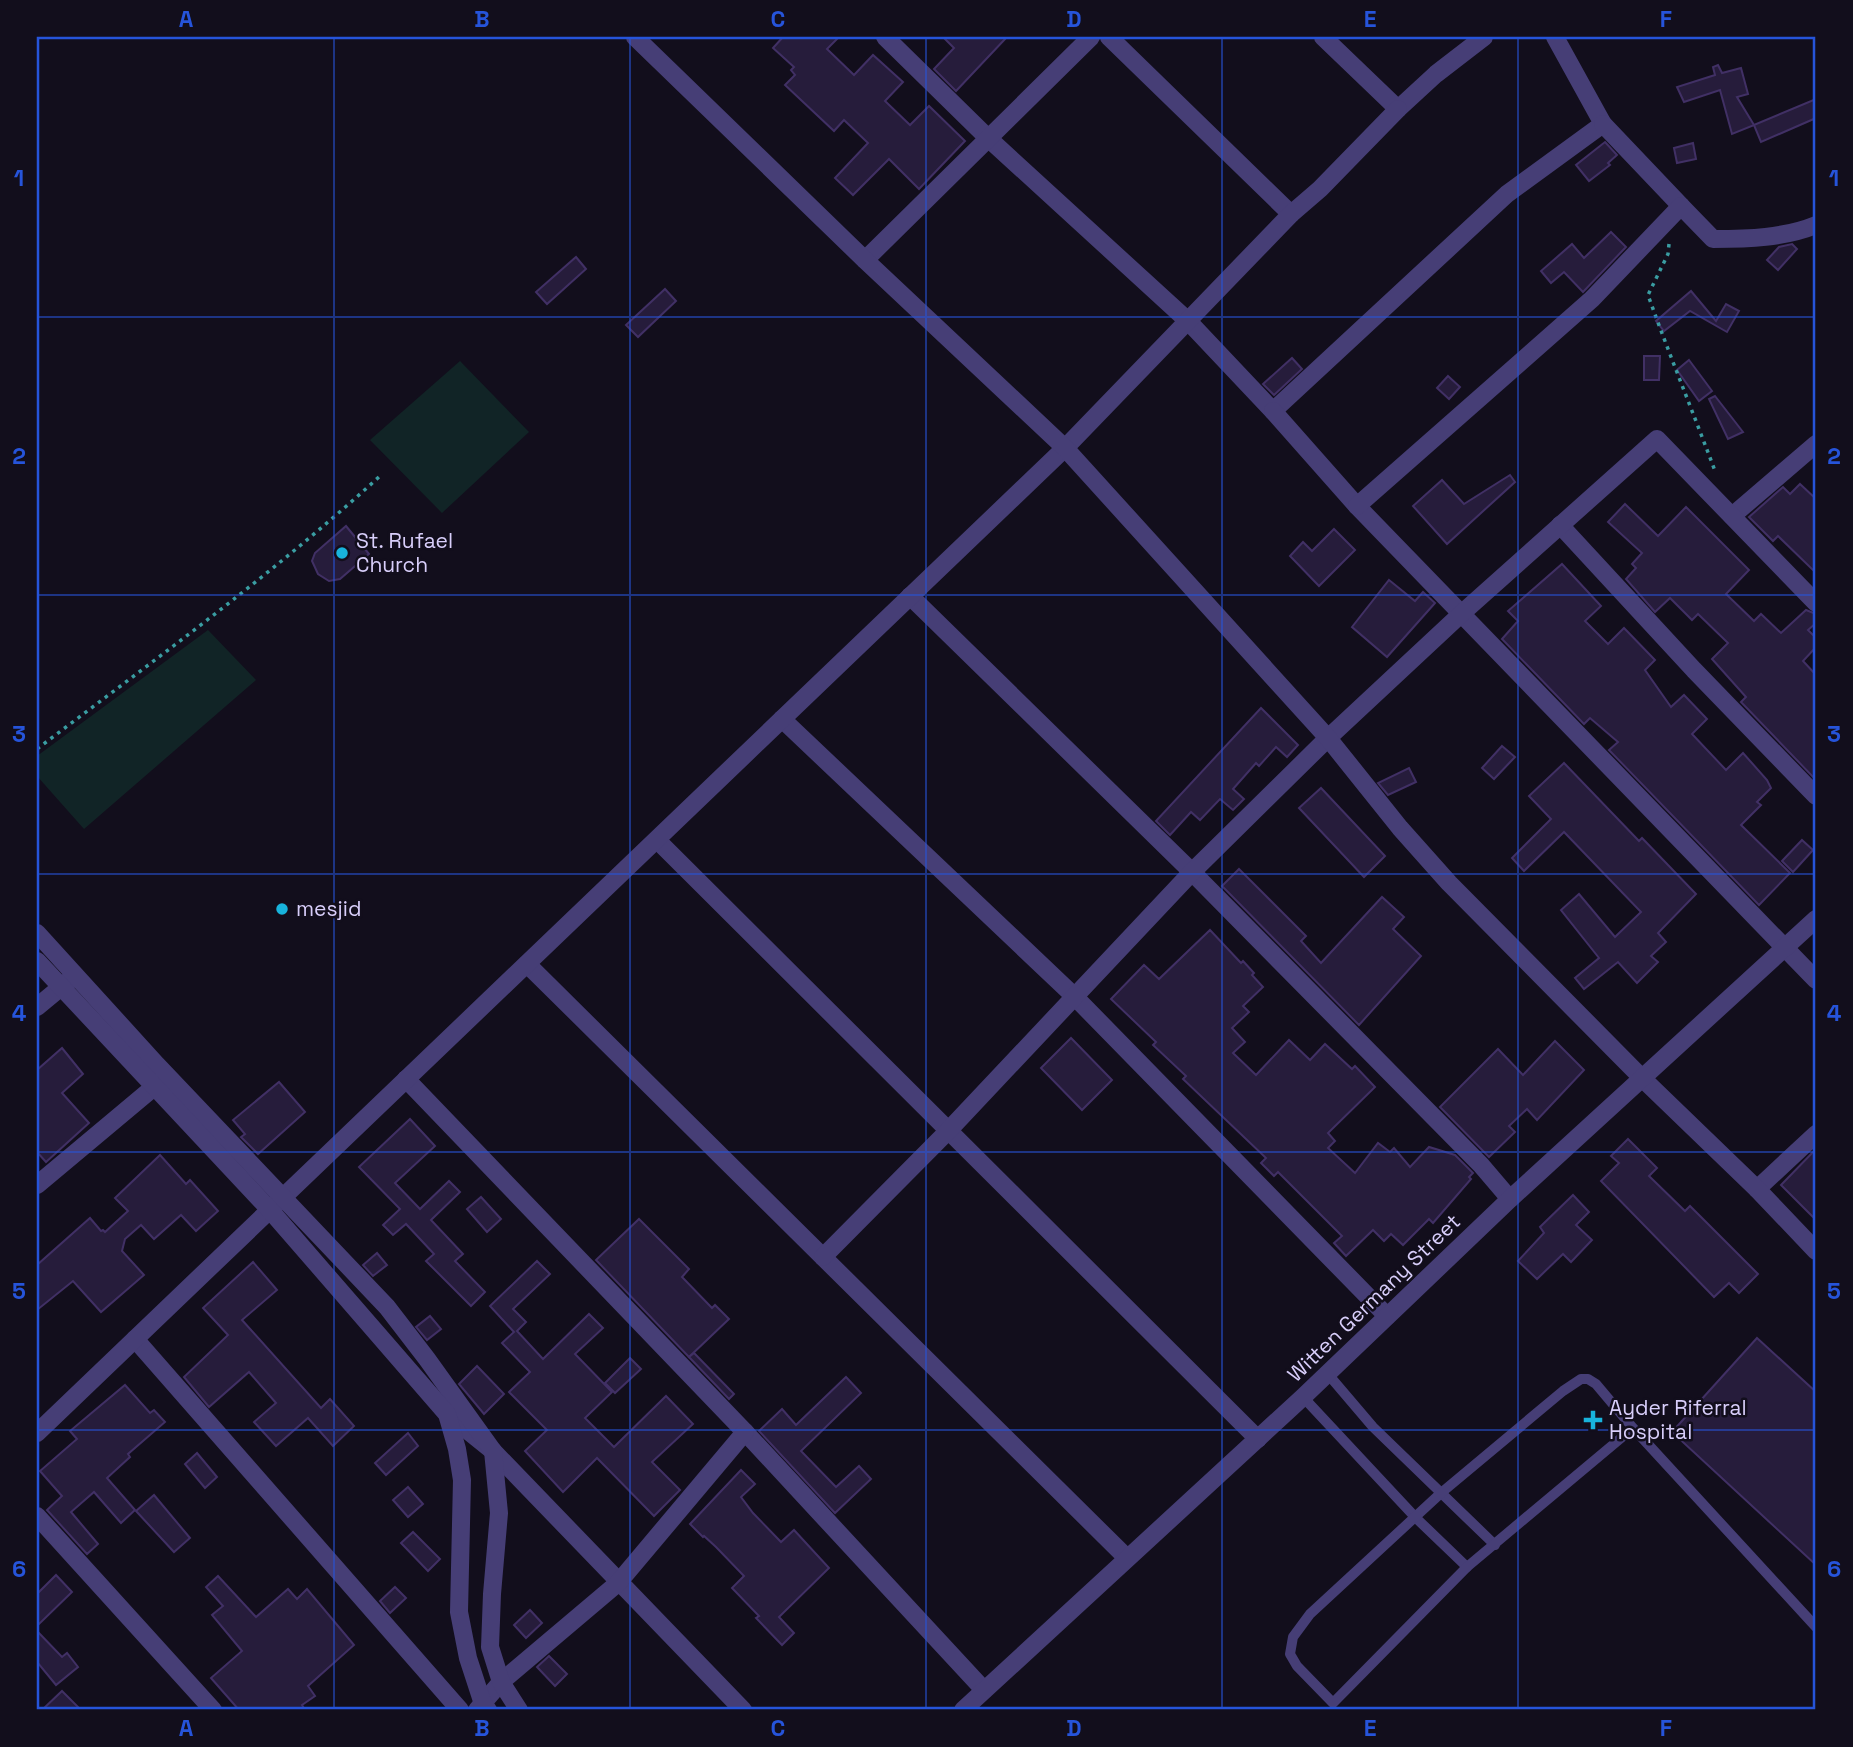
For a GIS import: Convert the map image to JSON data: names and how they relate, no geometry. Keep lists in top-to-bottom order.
{
  "streets": {
    "street": ["Witten Germany Street"]
  },
  "places": {
    "other": ["St. Rufael Church", "mesjid"],
    "health": ["Ayder Riferral Hospital"]
  },
  "grid": {
    "columns": [
      "A",
      "B",
      "C",
      "D",
      "E",
      "F"
    ],
    "rows": [
      "1",
      "2",
      "3",
      "4",
      "5",
      "6"
    ]
  }
}
